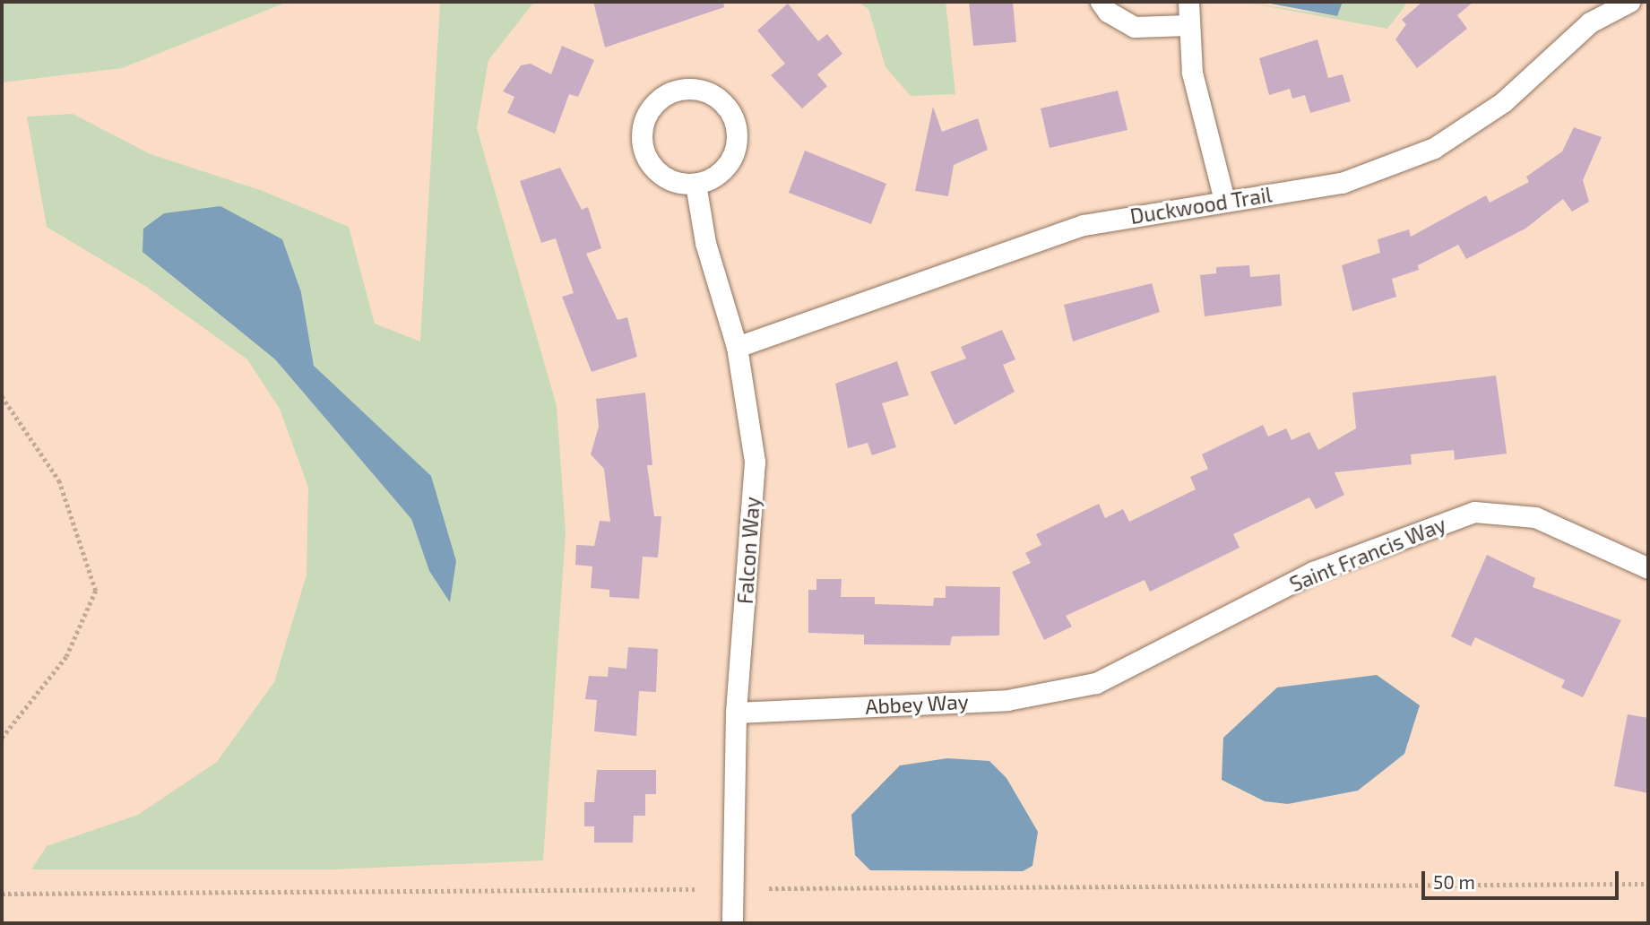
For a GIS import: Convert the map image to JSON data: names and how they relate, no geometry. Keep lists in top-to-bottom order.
{
  "streets": {
    "street": [
      "Duckwood Trail",
      "Falcon Way",
      "Saint Francis Way",
      "Abbey Way"
    ]
  },
  "crossings": [
    ["Duckwood Trail", "Falcon Way"],
    ["Falcon Way", "Abbey Way"],
    ["Saint Francis Way", "Abbey Way"]
  ],
  "scale_bar": "50 m"
}
